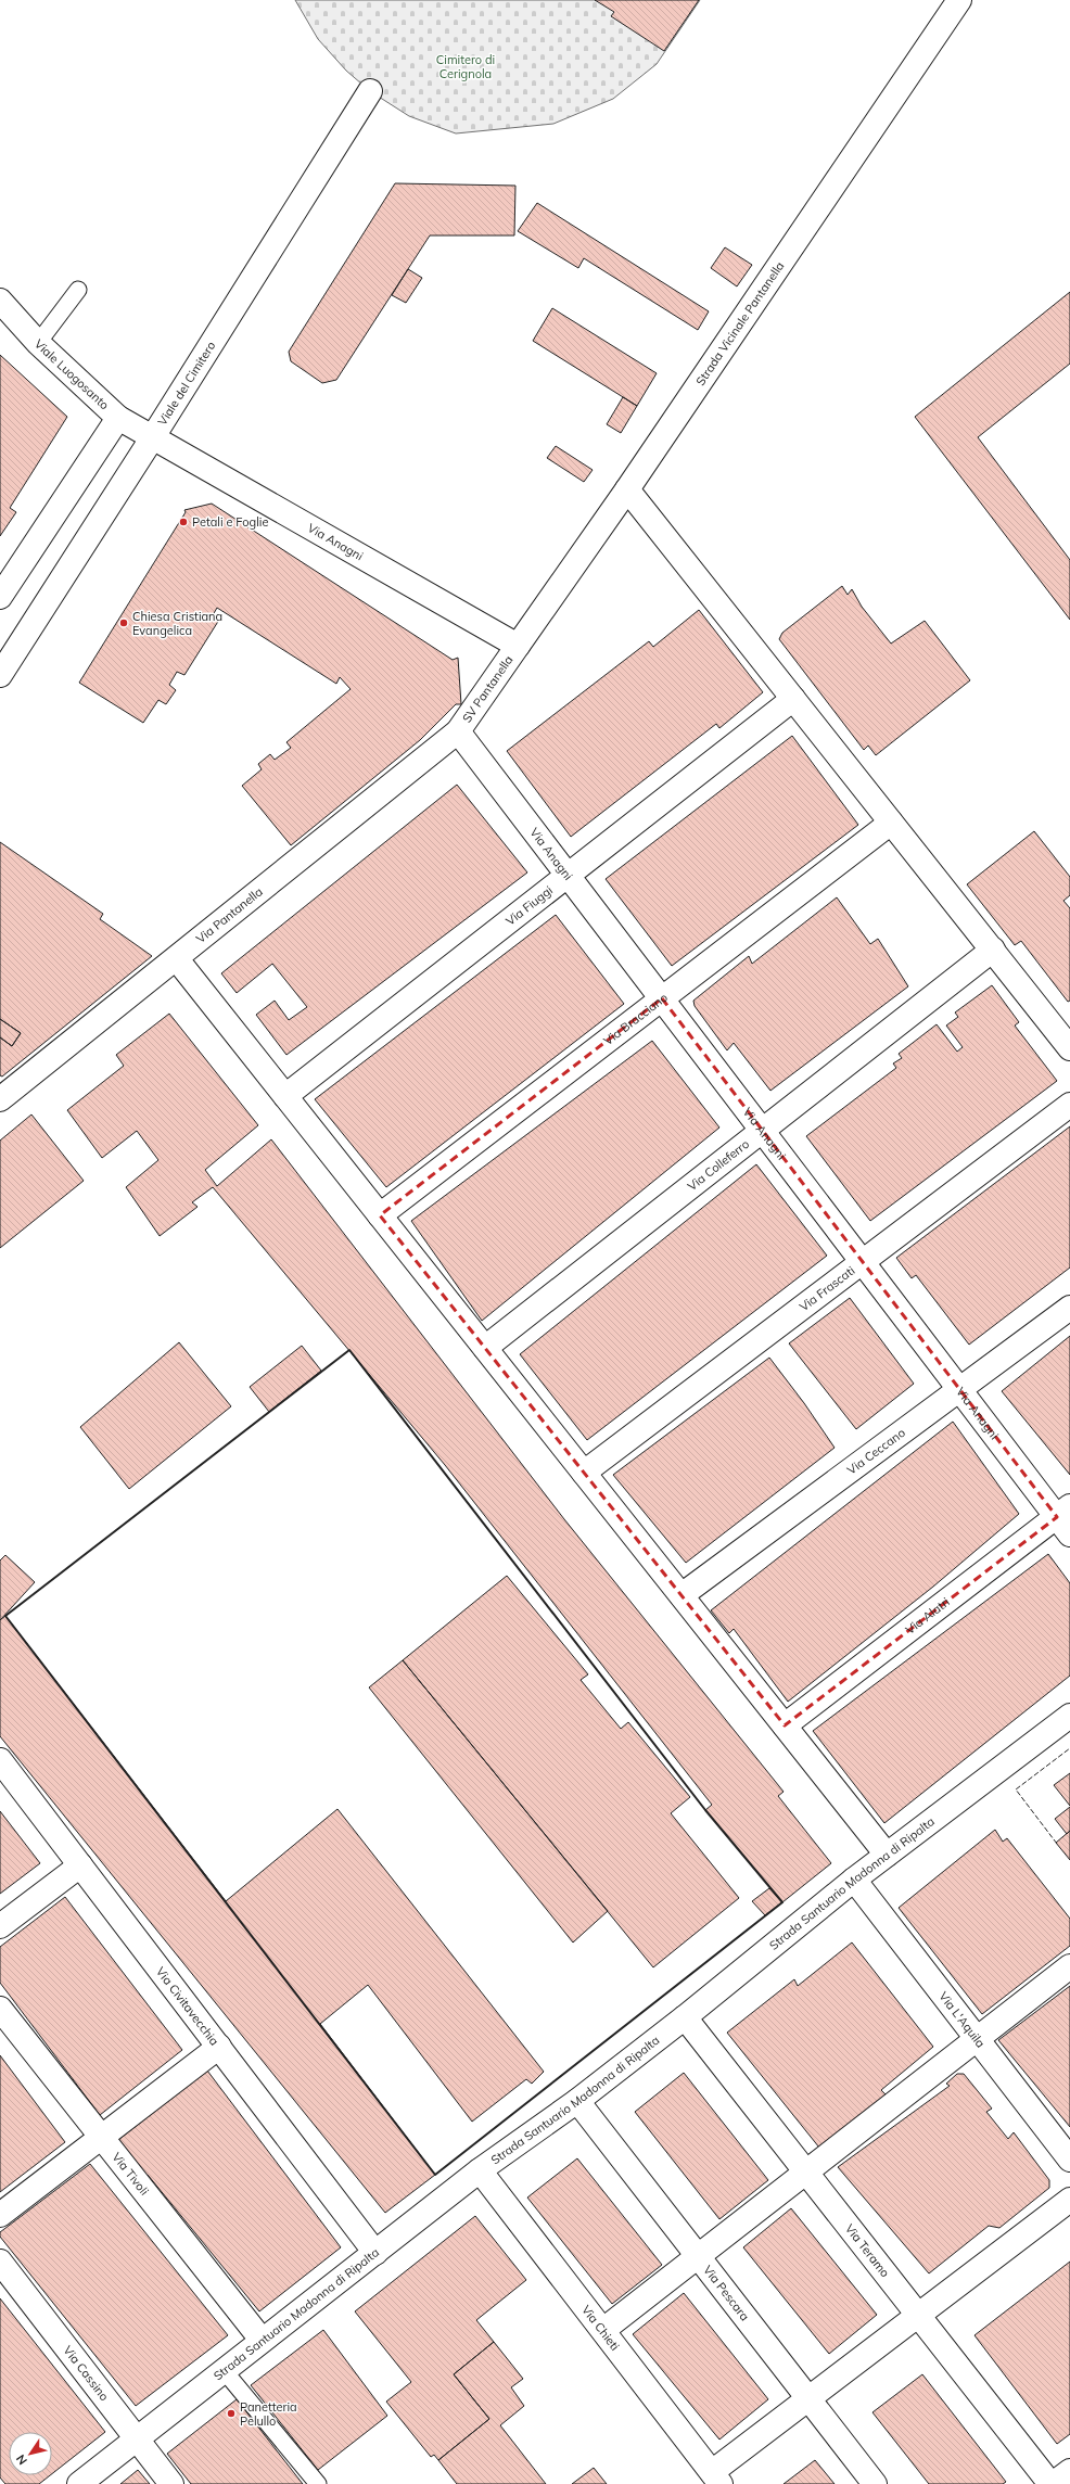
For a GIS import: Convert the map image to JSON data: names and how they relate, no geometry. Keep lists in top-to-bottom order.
{
  "streets": {
    "street": [
      "Strada Vicinale Pantanella",
      "Viale Luogosanto",
      "Viale del Cimitero",
      "Via Anagni",
      "SV Pantanella",
      "Via Fiuggi",
      "Via Pantanella",
      "Via Bracciano",
      "Via Colleferro",
      "Via Frascati",
      "Via Ceccano",
      "Via Alatri",
      "Strada Santuario Madonna di Ripalta",
      "Via Civitavecchia",
      "Via L'Aquila",
      "Via Tivoli",
      "Via Teramo",
      "Via Pescara",
      "Via Chieti",
      "Via Cassino"
    ]
  },
  "crossings": [
    ["Strada Vicinale Pantanella", "Via Anagni"],
    ["Strada Vicinale Pantanella", "SV Pantanella"],
    ["Viale Luogosanto", "Viale del Cimitero"],
    ["Viale Luogosanto", "Via Anagni"],
    ["Viale del Cimitero", "Via Anagni"],
    ["Via Anagni", "SV Pantanella"],
    ["Via Anagni", "Via Fiuggi"],
    ["Via Anagni", "Via Pantanella"],
    ["Via Anagni", "Via Bracciano"],
    ["Via Anagni", "Via Colleferro"],
    ["Via Anagni", "Via Frascati"],
    ["Via Anagni", "Via Ceccano"],
    ["Via Anagni", "Via Alatri"],
    ["SV Pantanella", "Via Pantanella"],
    ["Strada Santuario Madonna di Ripalta", "Via Civitavecchia"],
    ["Strada Santuario Madonna di Ripalta", "Via L'Aquila"],
    ["Strada Santuario Madonna di Ripalta", "Via Tivoli"],
    ["Strada Santuario Madonna di Ripalta", "Via Teramo"],
    ["Strada Santuario Madonna di Ripalta", "Via Pescara"],
    ["Strada Santuario Madonna di Ripalta", "Via Chieti"],
    ["Strada Santuario Madonna di Ripalta", "Via Cassino"]
  ],
  "parks": ["Cimitero di Cerignola"],
  "places": ["Petali e Foglie", "Chiesa Cristiana Evangelica", "Panetteria Pelullo"],
  "north": "bottom left"
}
